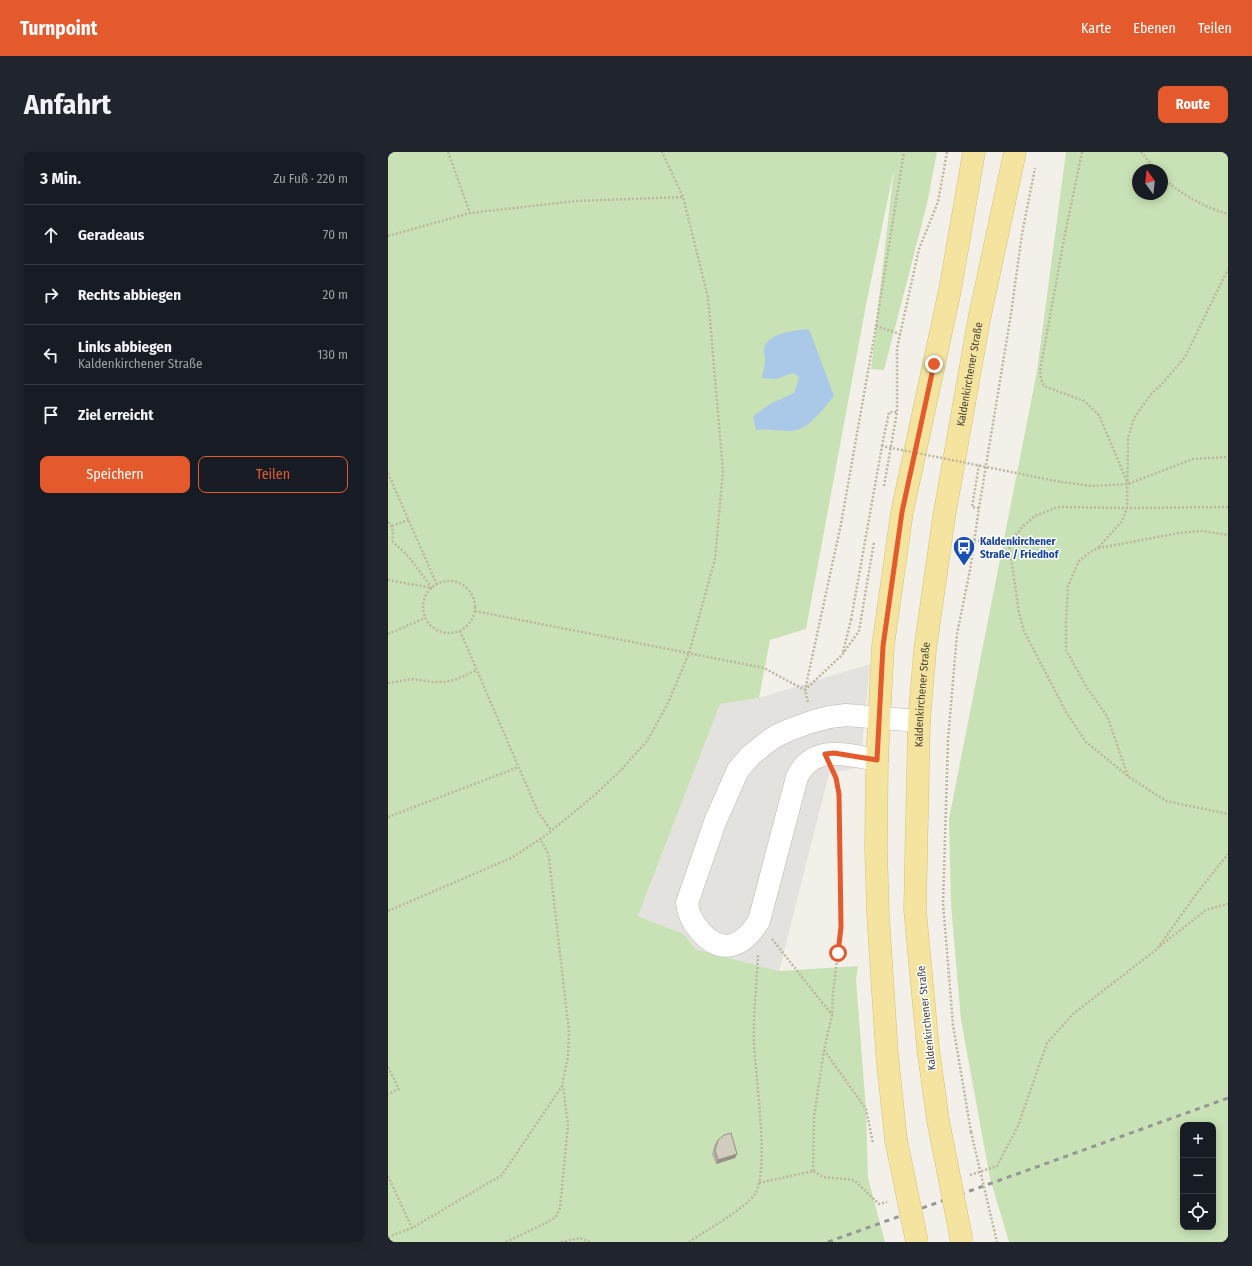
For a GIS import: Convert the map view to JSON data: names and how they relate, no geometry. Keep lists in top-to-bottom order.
{
  "streets": {
    "main road": ["Kaldenkirchener Straße"]
  },
  "places": {
    "bus stop": ["Kaldenkirchener Straße / Friedhof"]
  },
  "north": "top",
  "page": {
    "header": "Turnpoint",
    "nav": ["Karte", "Ebenen", "Teilen"],
    "buttons": [
      "Route",
      ["Speichern", "Teilen"]
    ],
    "title": "Anfahrt",
    "heading": ["3 Min.", "Zu Fuß · 220 m"],
    "list": [
      ["Geradeaus", "70 m"],
      ["Rechts abbiegen", "20 m"],
      ["Links abbiegen", "Kaldenkirchener Straße", "130 m"],
      "Ziel erreicht"
    ],
    "map_buttons": ["+", "−"]
  }
}
